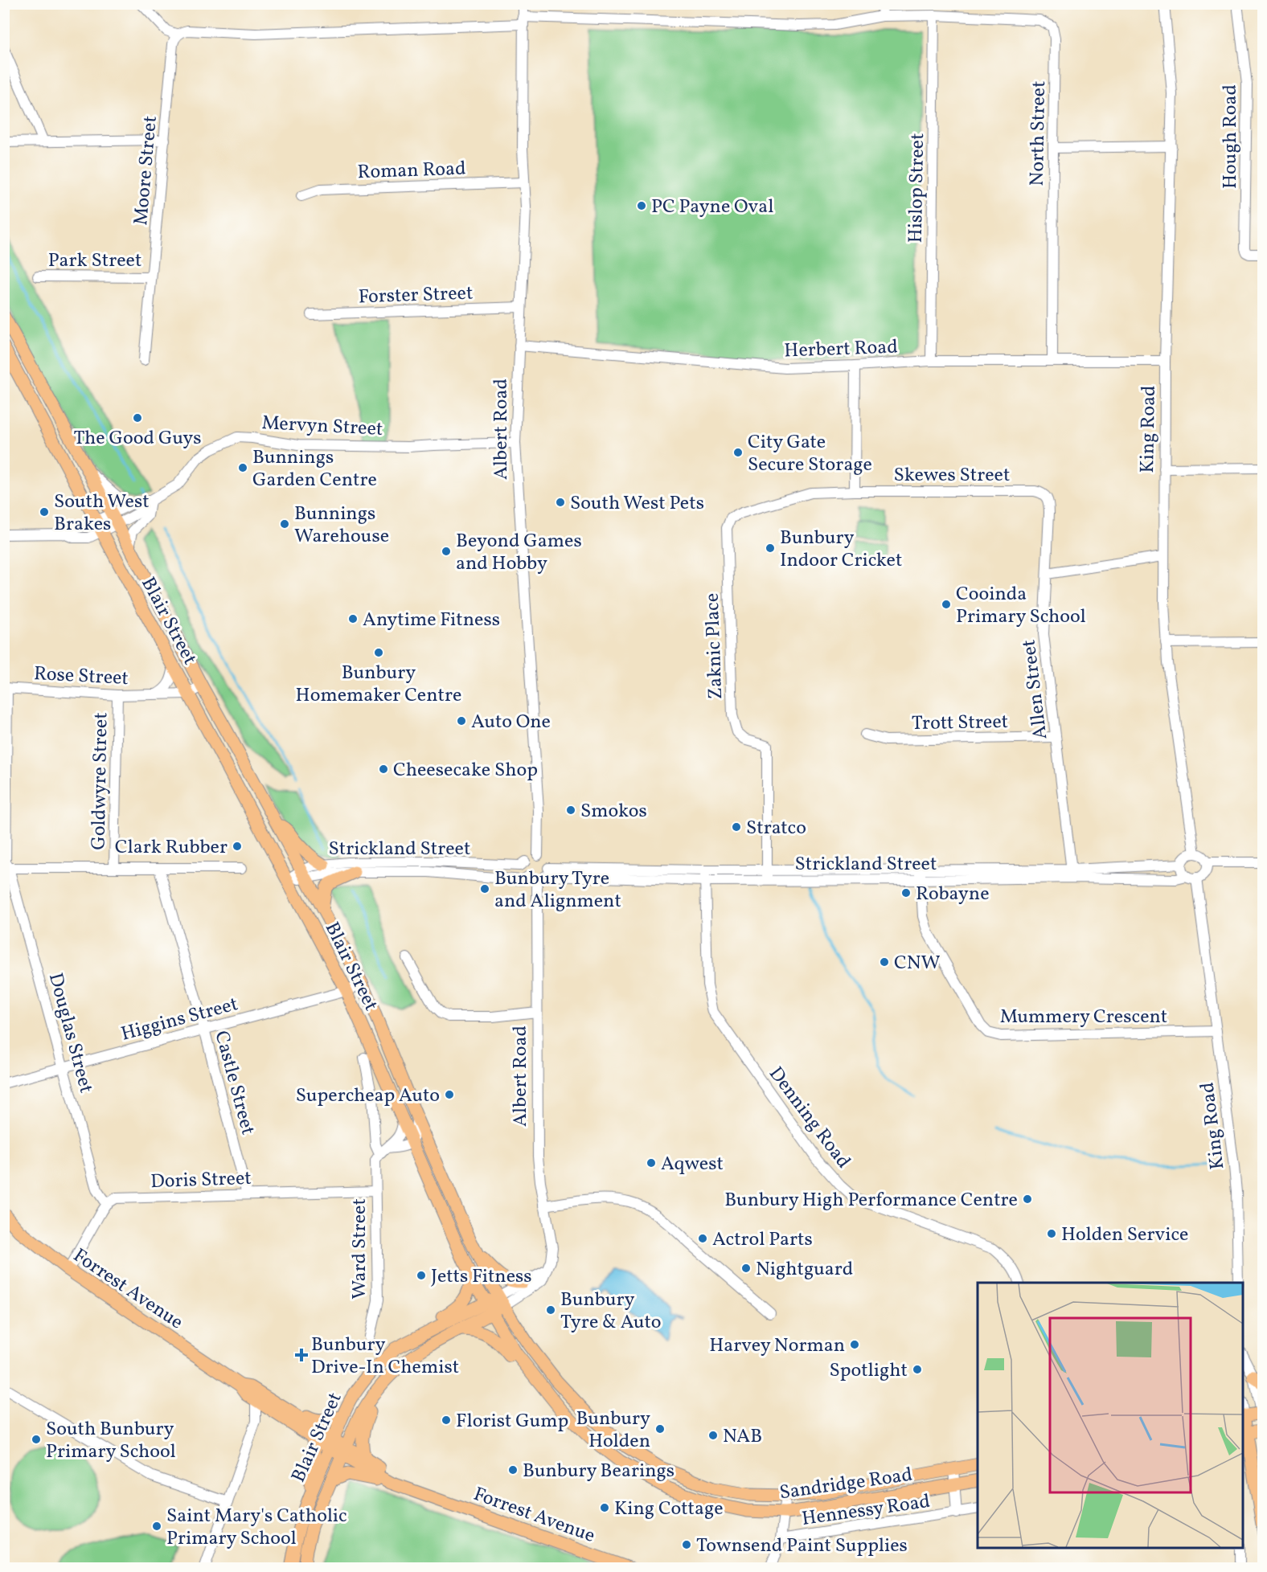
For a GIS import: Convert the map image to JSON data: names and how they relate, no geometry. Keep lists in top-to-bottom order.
{
  "streets": {
    "main road": ["Blair Street", "Forrest Avenue", "Sandridge Road"],
    "street": [
      "North Street",
      "Hough Road",
      "Roman Road",
      "Moore Street",
      "Hislop Street",
      "Park Street",
      "Forster Street",
      "Herbert Road",
      "Mervyn Street",
      "Albert Road",
      "King Road",
      "Skewes Street",
      "Zaknic Place",
      "Rose Street",
      "Allen Street",
      "Trott Street",
      "Goldwyre Street",
      "Strickland Street",
      "Mummery Crescent",
      "Higgins Street",
      "Douglas Street",
      "Castle Street",
      "Denning Road",
      "Doris Street",
      "Ward Street",
      "Hennessy Road"
    ]
  },
  "crossings": [
    ["North Street", "Hislop Street"],
    ["North Street", "Herbert Road"],
    ["Roman Road", "Albert Road"],
    ["Moore Street", "Park Street"],
    ["Hislop Street", "Herbert Road"],
    ["Forster Street", "Albert Road"],
    ["Herbert Road", "Albert Road"],
    ["Herbert Road", "King Road"],
    ["Mervyn Street", "Albert Road"],
    ["Mervyn Street", "Blair Street"],
    ["Albert Road", "Strickland Street"],
    ["King Road", "Strickland Street"],
    ["King Road", "Mummery Crescent"],
    ["Skewes Street", "Zaknic Place"],
    ["Skewes Street", "Allen Street"],
    ["Blair Street", "Rose Street"],
    ["Blair Street", "Strickland Street"],
    ["Blair Street", "Higgins Street"],
    ["Blair Street", "Forrest Avenue"],
    ["Blair Street", "Sandridge Road"],
    ["Zaknic Place", "Strickland Street"],
    ["Rose Street", "Goldwyre Street"],
    ["Rose Street", "Douglas Street"],
    ["Allen Street", "Trott Street"],
    ["Allen Street", "Strickland Street"],
    ["Strickland Street", "Mummery Crescent"],
    ["Strickland Street", "Denning Road"],
    ["Higgins Street", "Douglas Street"],
    ["Higgins Street", "Castle Street"],
    ["Douglas Street", "Doris Street"],
    ["Castle Street", "Doris Street"],
    ["Doris Street", "Ward Street"],
    ["Sandridge Road", "Hennessy Road"]
  ],
  "places": {
    "other": [
      "PC Payne Oval",
      "The Good Guys",
      "City Gate Secure Storage",
      "Bunnings Garden Centre",
      "South West Pets",
      "South West Brakes",
      "Bunnings Warehouse",
      "Bunbury Indoor Cricket",
      "Beyond Games and Hobby",
      "Cooinda Primary School",
      "Anytime Fitness",
      "Bunbury Homemaker Centre",
      "Auto One",
      "Cheesecake Shop",
      "Smokos",
      "Stratco",
      "Clark Rubber",
      "Bunbury Tyre and Alignment",
      "Robayne",
      "CNW",
      "Supercheap Auto",
      "Aqwest",
      "Bunbury High Performance Centre",
      "Holden Service",
      "Actrol Parts",
      "Nightguard",
      "Jetts Fitness",
      "Bunbury Tyre & Auto",
      "Harvey Norman",
      "Spotlight",
      "Florist Gump",
      "Bunbury Holden",
      "NAB",
      "South Bunbury Primary School",
      "Bunbury Bearings",
      "King Cottage",
      "Saint Mary's Catholic Primary School",
      "Townsend Paint Supplies"
    ],
    "health": ["Bunbury Drive-In Chemist"]
  }
}
